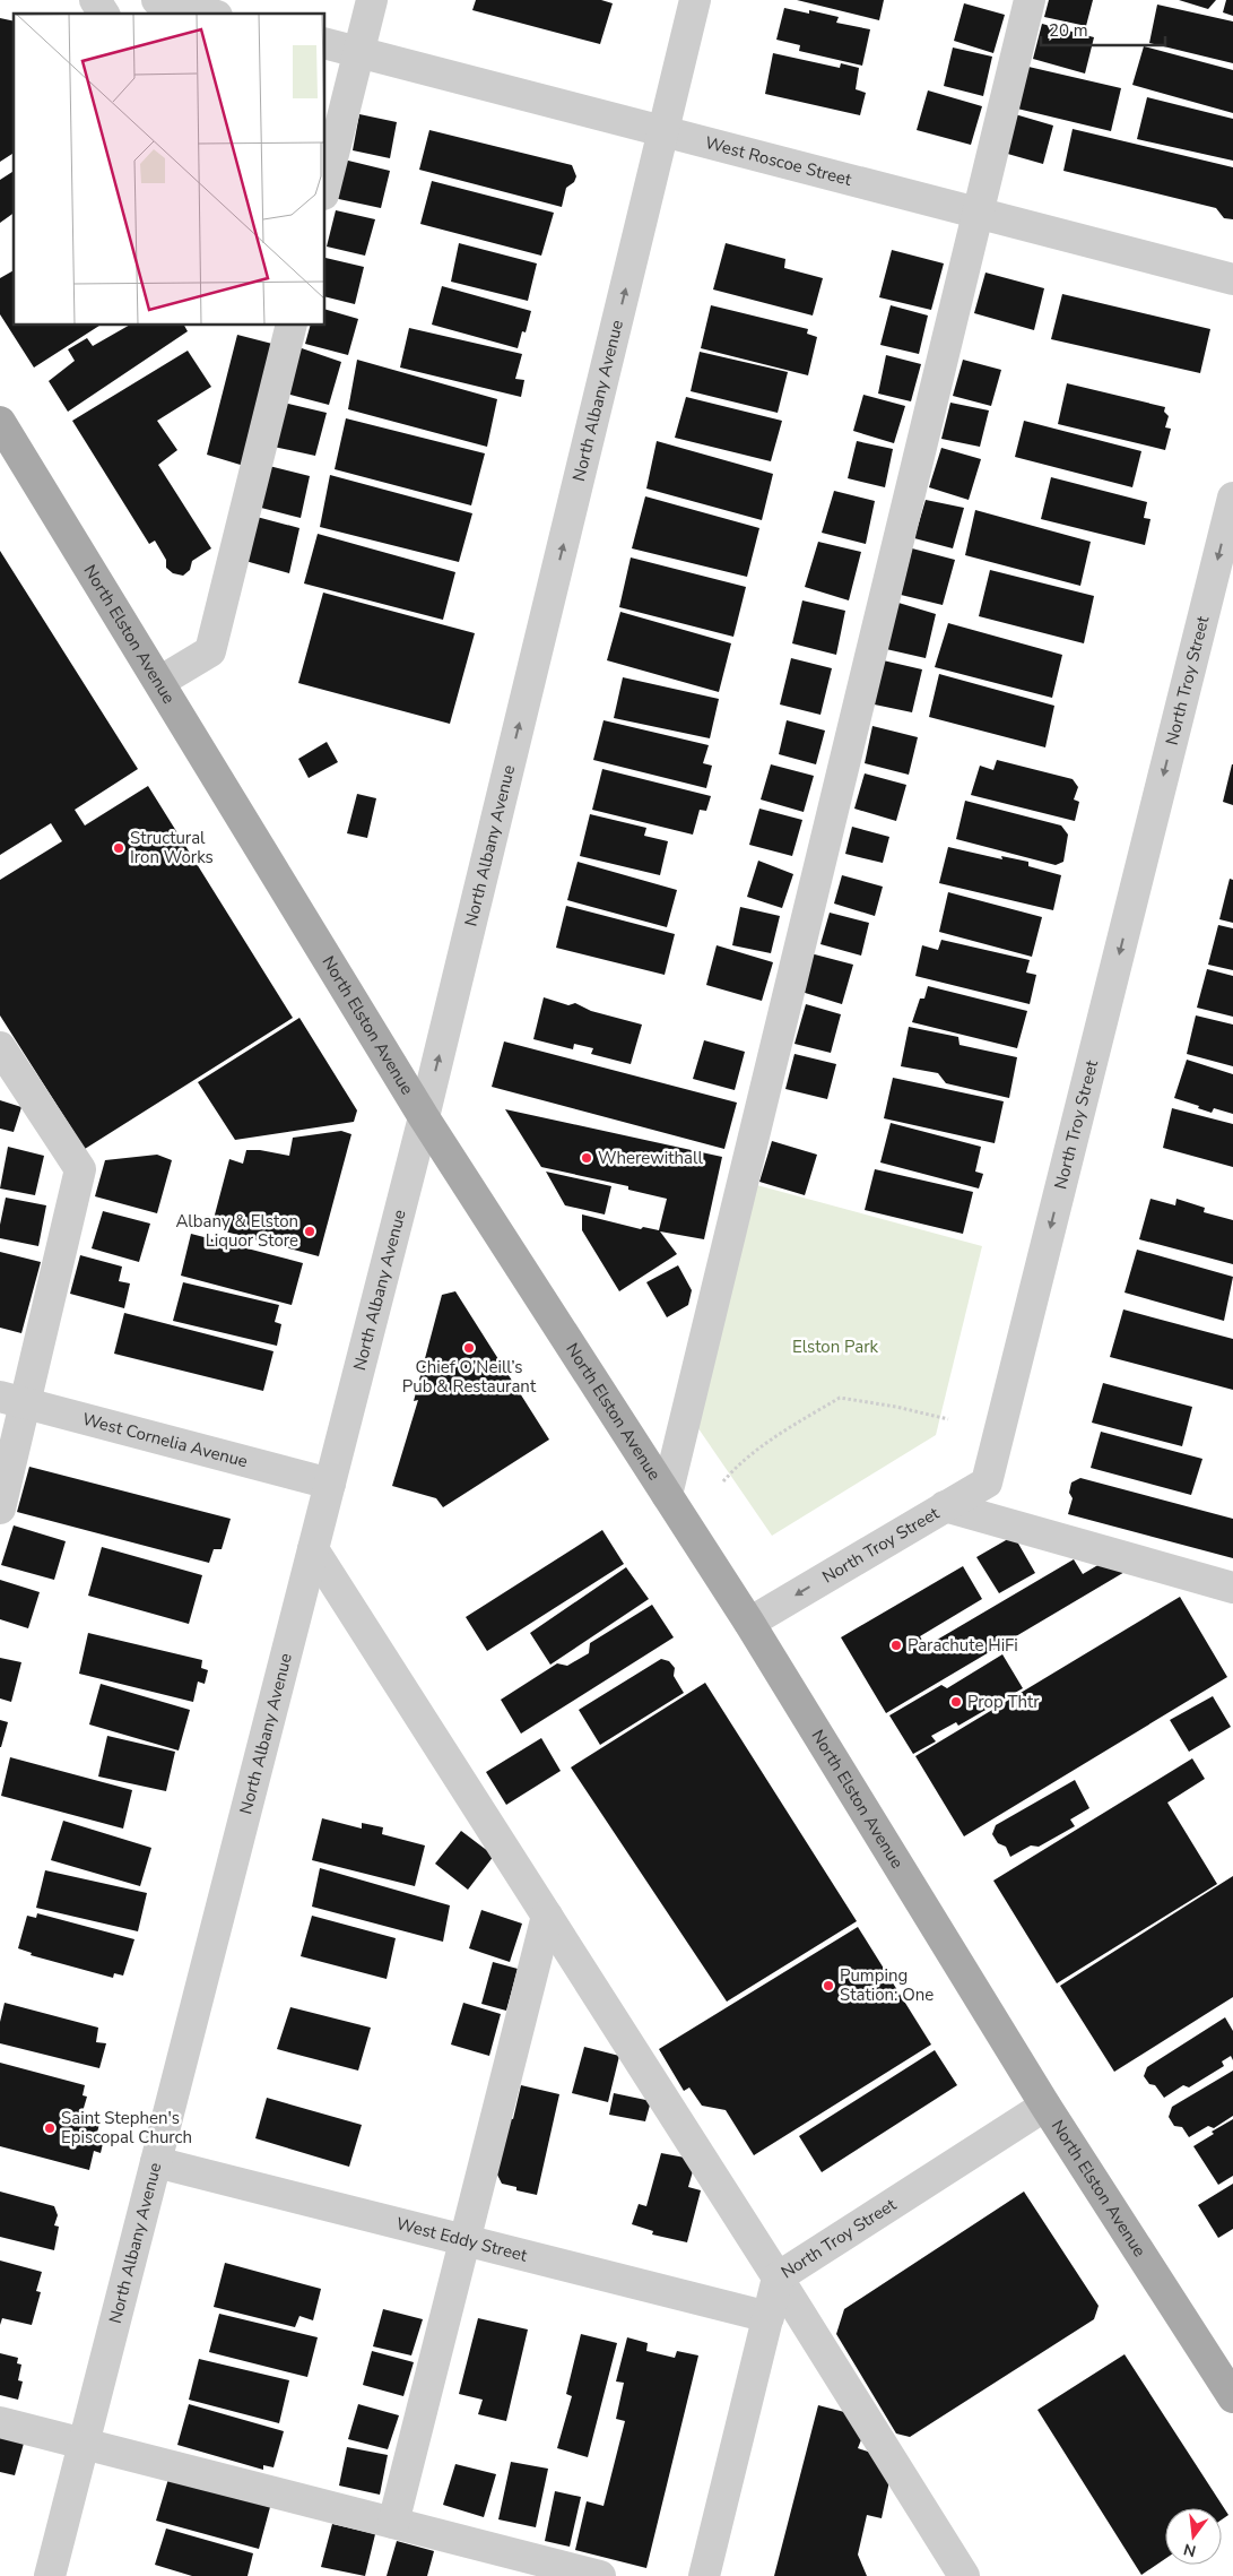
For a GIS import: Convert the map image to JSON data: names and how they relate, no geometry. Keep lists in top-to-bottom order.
{
  "streets": {
    "main road": ["North Elston Avenue"],
    "street": [
      "West Roscoe Street",
      "North Albany Avenue",
      "North Troy Street",
      "West Cornelia Avenue",
      "West Eddy Street"
    ]
  },
  "crossings": [
    ["West Roscoe Street", "North Albany Avenue"],
    ["North Albany Avenue", "North Elston Avenue"],
    ["North Albany Avenue", "West Cornelia Avenue"],
    ["North Albany Avenue", "West Eddy Street"],
    ["North Elston Avenue", "North Troy Street"],
    ["North Troy Street", "West Eddy Street"]
  ],
  "one_way": ["North Albany Avenue", "North Troy Street"],
  "parks": ["Elston Park"],
  "places": [
    "Structural Iron Works",
    "Wherewithall",
    "Albany & Elston Liquor Store",
    "Chief O’Neill’s Pub & Restaurant",
    "Parachute HiFi",
    "Prop Thtr",
    "Pumping Station: One",
    "Saint Stephen's Episcopal Church"
  ],
  "scale_bar": "20 m",
  "north": "bottom"
}
